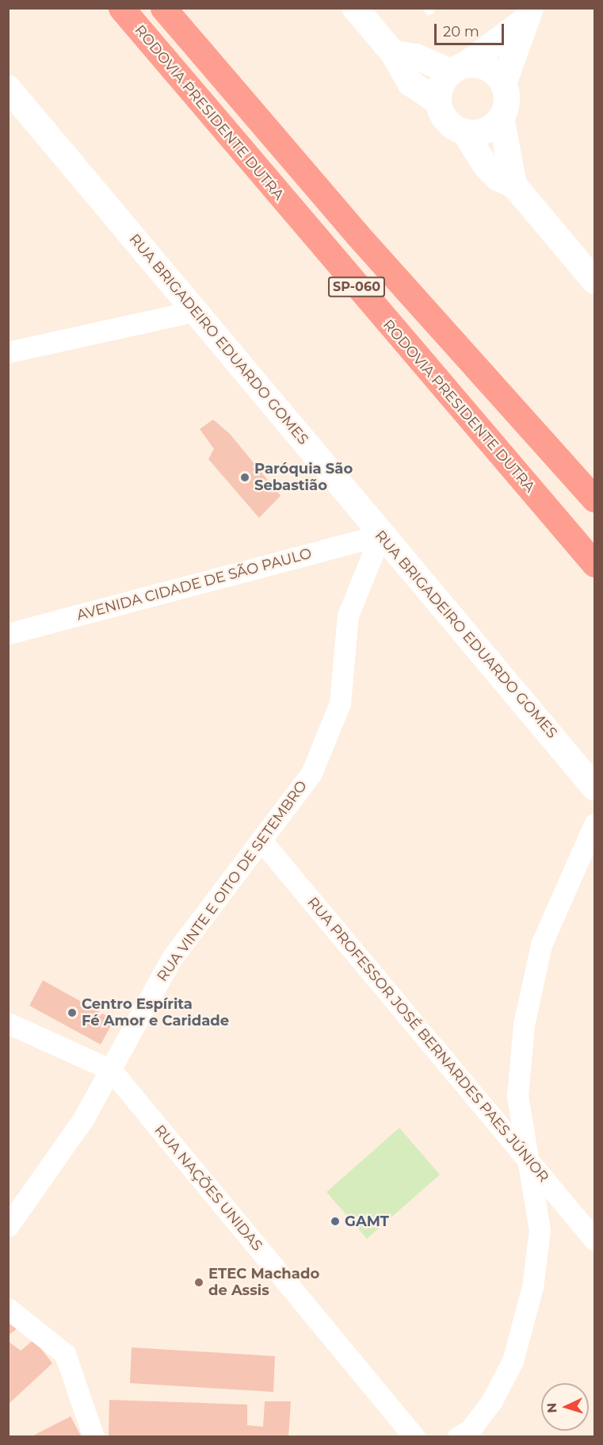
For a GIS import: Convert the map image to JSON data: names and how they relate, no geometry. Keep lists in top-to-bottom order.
{
  "streets": {
    "highway": ["RODOVIA PRESIDENTE DUTRA", "SP-060"],
    "street": [
      "RUA BRIGADEIRO EDUARDO GOMES",
      "AVENIDA CIDADE DE SÃO PAULO",
      "RUA VINTE E OITO DE SETEMBRO",
      "RUA PROFESSOR JOSÉ BERNARDES PAES JÚNIOR",
      "RUA NAÇÕES UNIDAS"
    ]
  },
  "crossings": [
    ["RUA BRIGADEIRO EDUARDO GOMES", "AVENIDA CIDADE DE SÃO PAULO"],
    ["RUA BRIGADEIRO EDUARDO GOMES", "RUA VINTE E OITO DE SETEMBRO"],
    ["AVENIDA CIDADE DE SÃO PAULO", "RUA VINTE E OITO DE SETEMBRO"],
    ["RUA VINTE E OITO DE SETEMBRO", "RUA PROFESSOR JOSÉ BERNARDES PAES JÚNIOR"],
    ["RUA VINTE E OITO DE SETEMBRO", "RUA NAÇÕES UNIDAS"]
  ],
  "places": [
    "Paróquia São Sebastião",
    "Centro Espírita Fé Amor e Caridade",
    "GAMT",
    "ETEC Machado de Assis"
  ],
  "scale_bar": "20 m",
  "north": "left"
}
